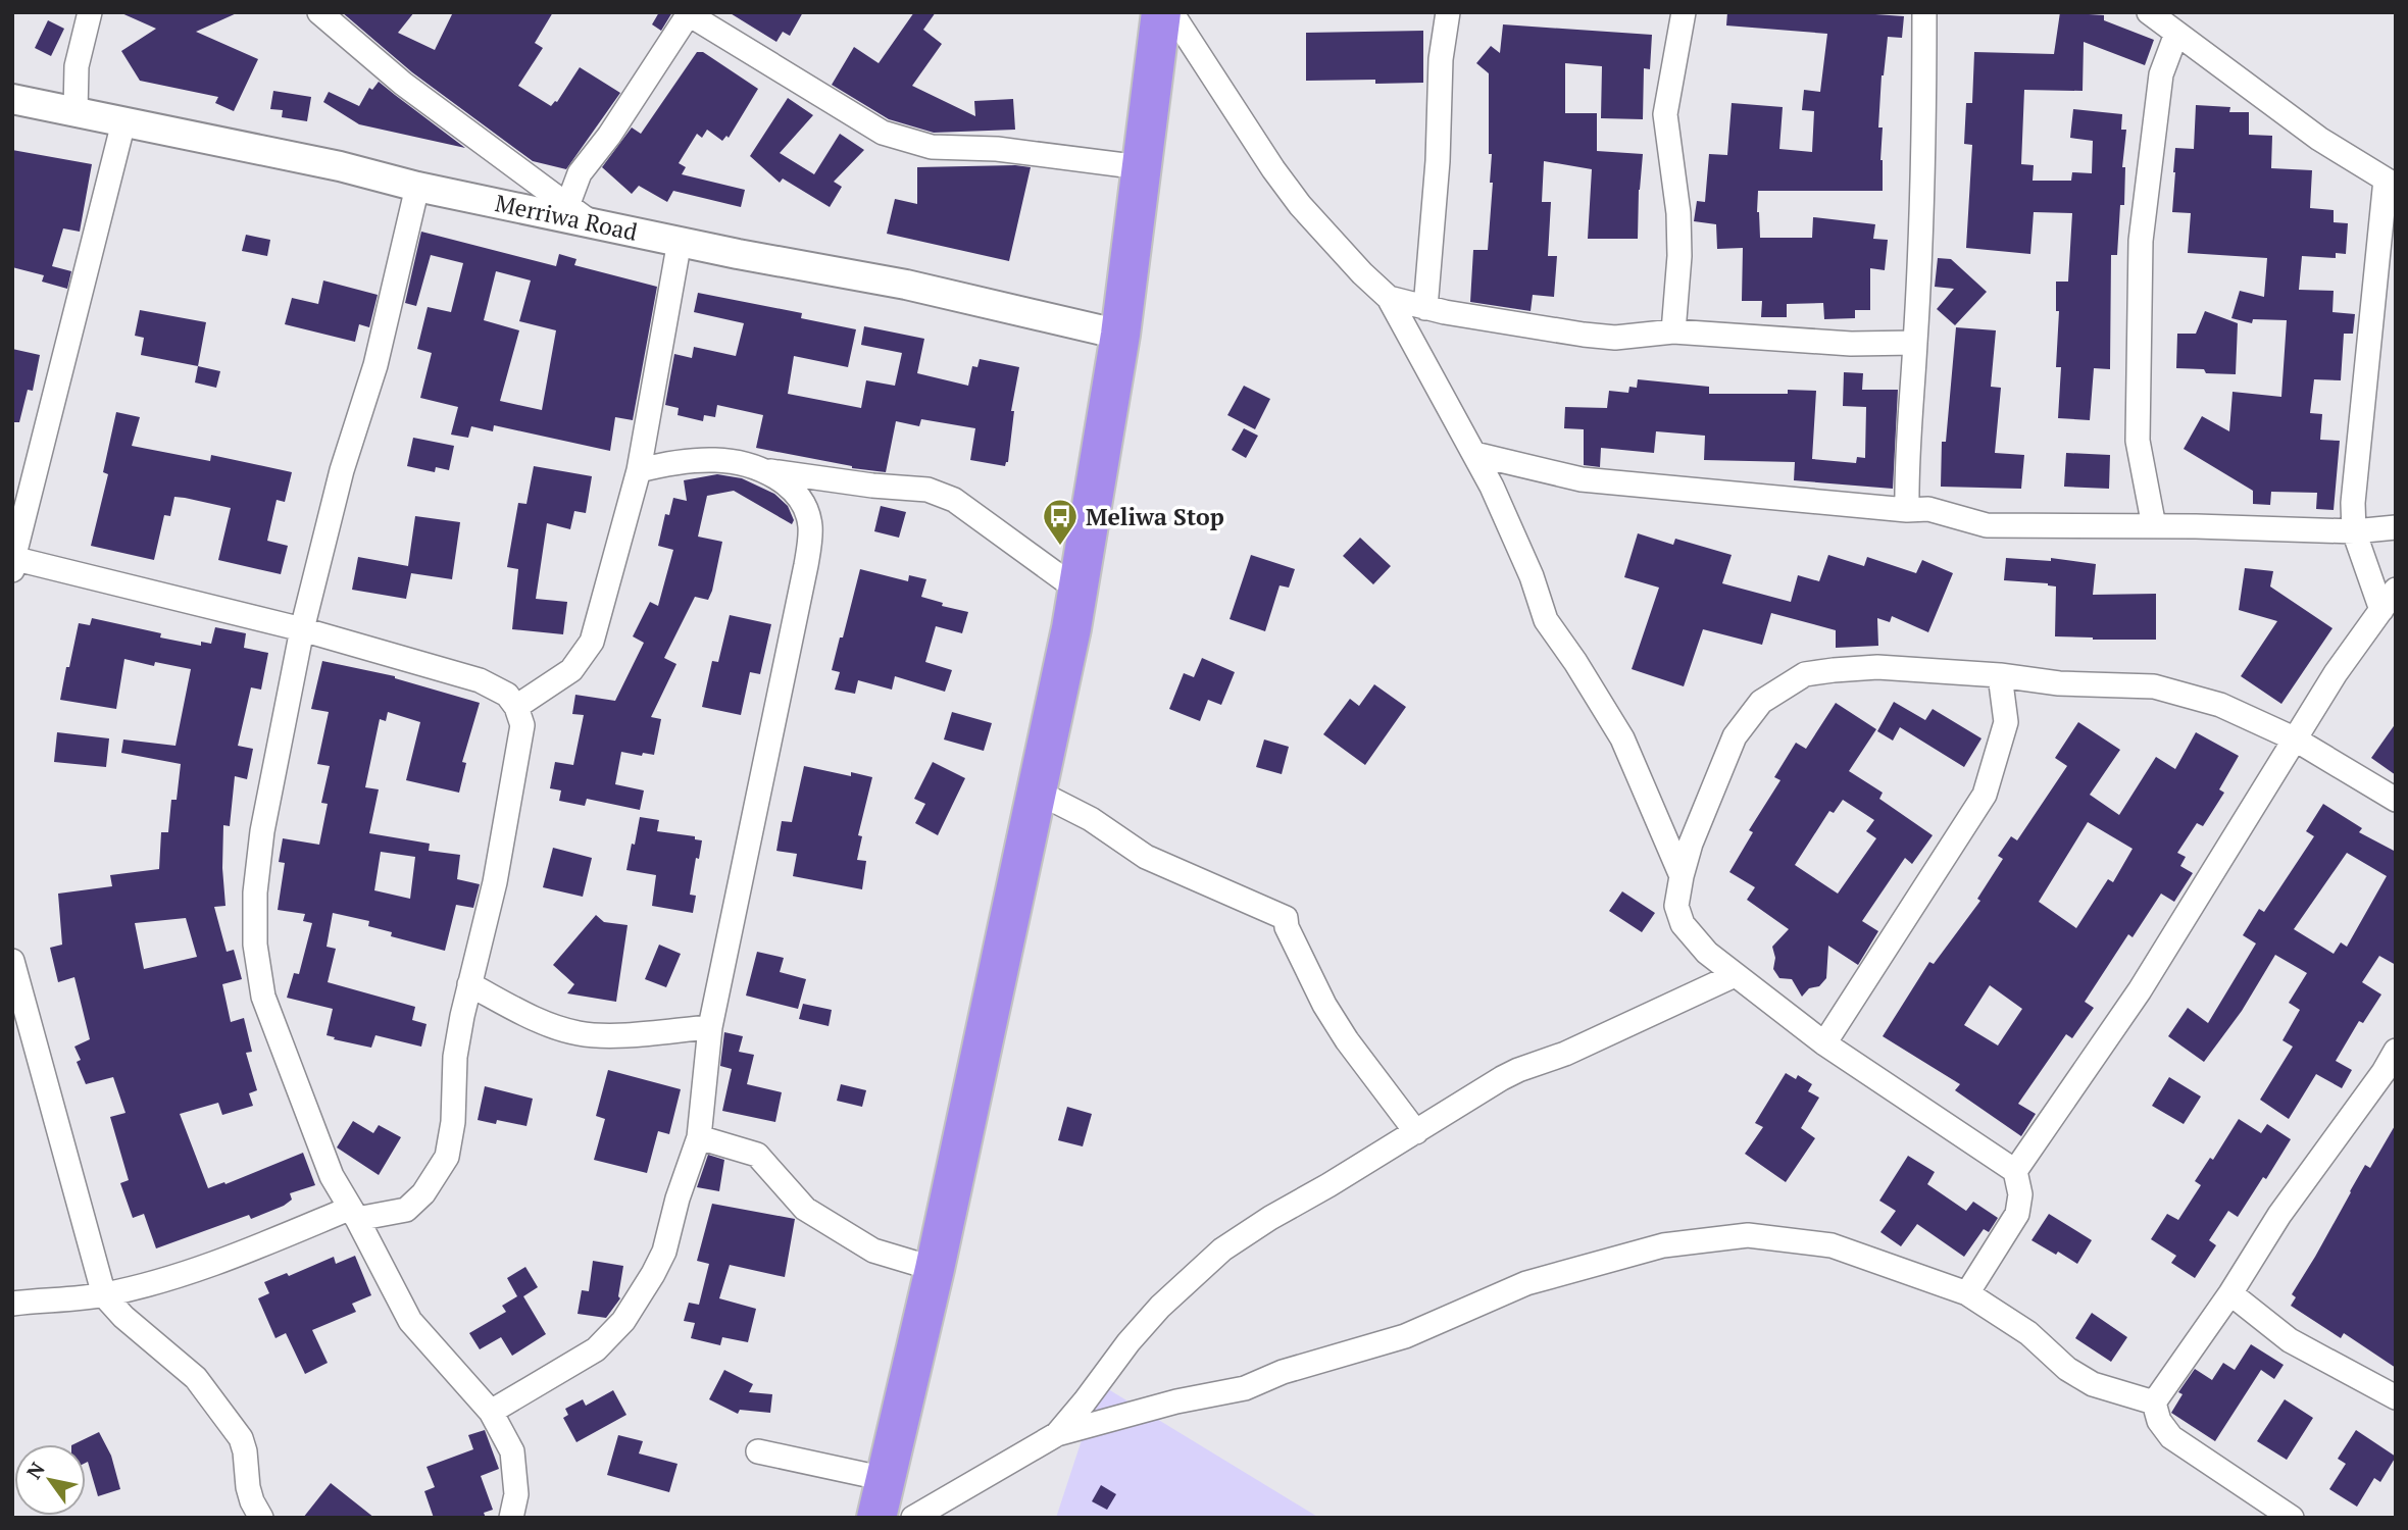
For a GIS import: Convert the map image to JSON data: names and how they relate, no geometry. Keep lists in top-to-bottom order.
{
  "streets": {
    "street": ["Merriwa Road"]
  },
  "places": {
    "bus stop": ["Meliwa Stop"]
  },
  "north": "top left"
}
